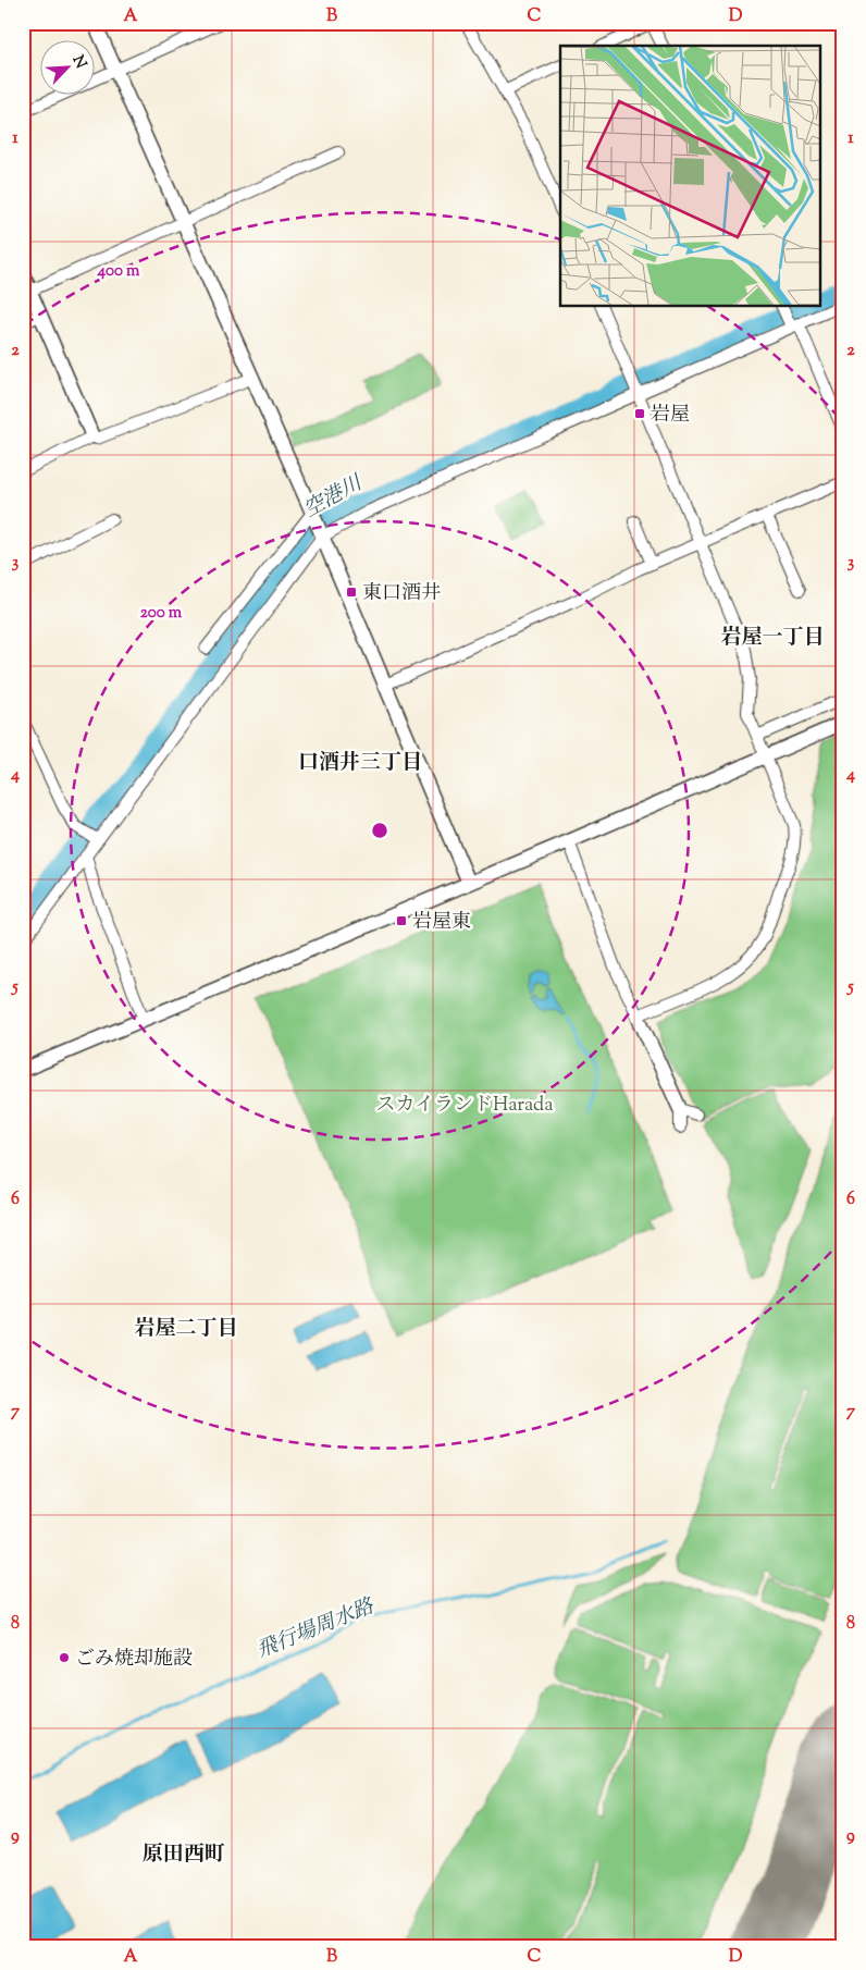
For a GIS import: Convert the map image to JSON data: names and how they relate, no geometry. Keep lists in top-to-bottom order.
{
  "districts": [
    "岩屋一丁目",
    "口酒井三丁目",
    "岩屋二丁目",
    "原田西町"
  ],
  "water": ["空港川", "飛行場周水路"],
  "parks": ["スカイランドHarada"],
  "places": {
    "transit": ["岩屋", "東口酒井", "岩屋東"],
    "other": ["ごみ焼却施設"]
  },
  "north": "top right",
  "grid": {
    "columns": [
      "A",
      "B",
      "C",
      "D"
    ],
    "rows": [
      "1",
      "2",
      "3",
      "4",
      "5",
      "6",
      "7",
      "8",
      "9"
    ]
  },
  "rings": ["400 m", "200 m"]
}
